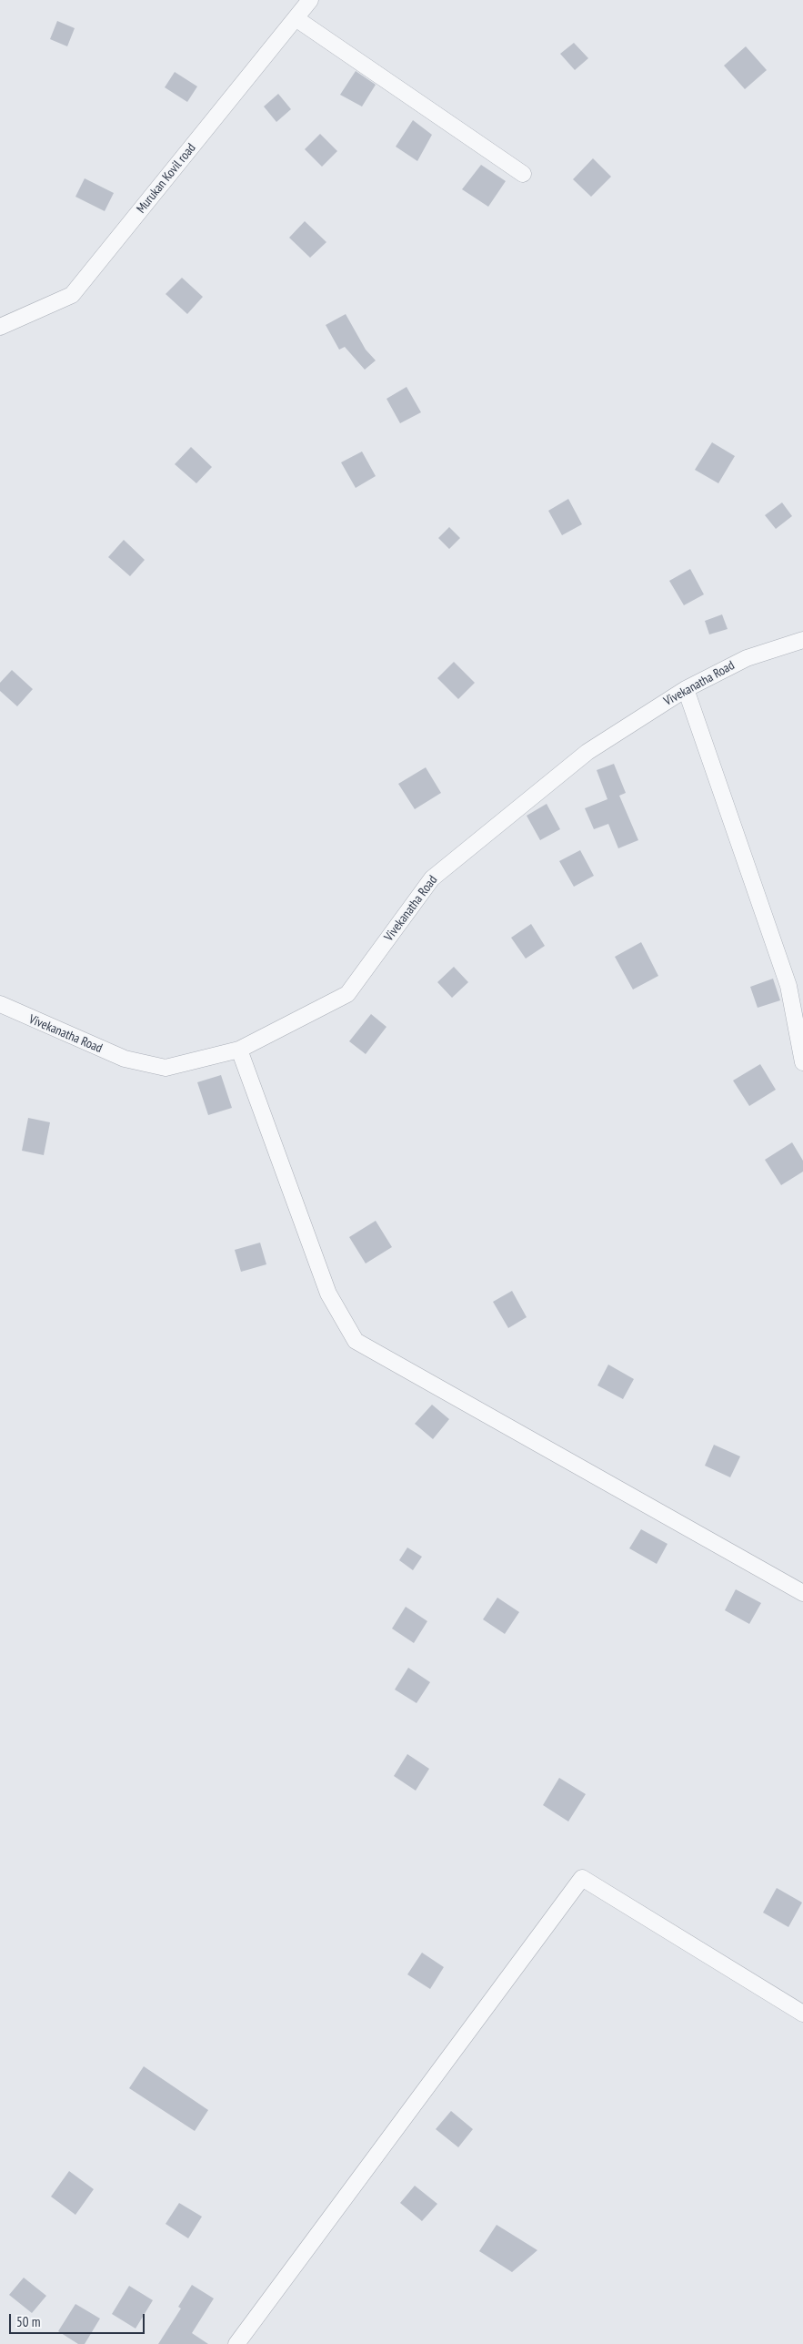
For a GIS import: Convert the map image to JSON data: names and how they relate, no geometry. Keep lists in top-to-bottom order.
{
  "streets": {
    "street": ["Murukan Kovil road", "Vivekanatha Road"]
  },
  "scale_bar": "50 m"
}
